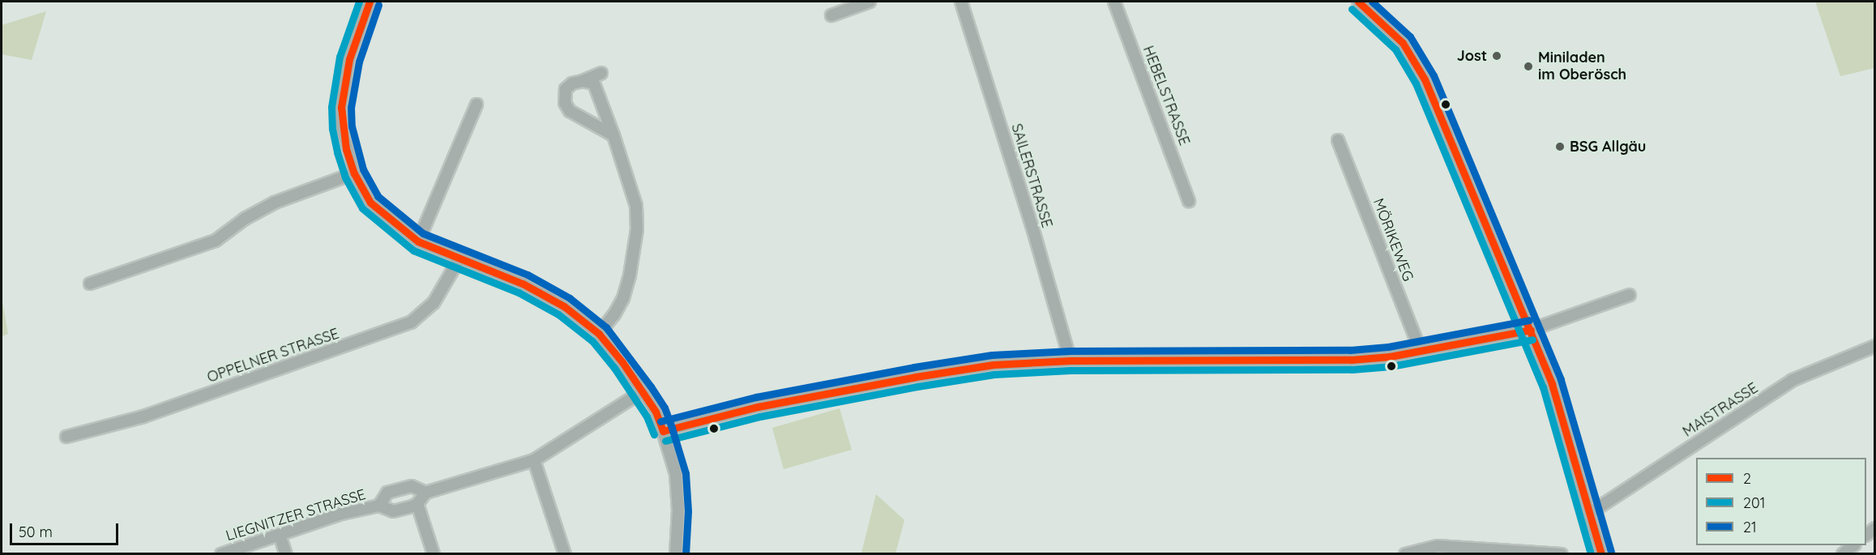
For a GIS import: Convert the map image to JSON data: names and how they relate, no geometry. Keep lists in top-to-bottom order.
{
  "streets": {
    "street": [
      "HEBELSTRASSE",
      "SAILERSTRASSE",
      "MÖRIKEWEG",
      "OPPELNER STRASSE",
      "MAISTRASSE",
      "LIEGNITZER STRASSE"
    ]
  },
  "places": ["Jost", "Miniladen im Oberösch", "BSG Allgäu"],
  "lines": ["transit line 2", "transit line 201", "transit line 21"],
  "legend": ["2", "201", "21"],
  "scale_bar": "50 m"
}
